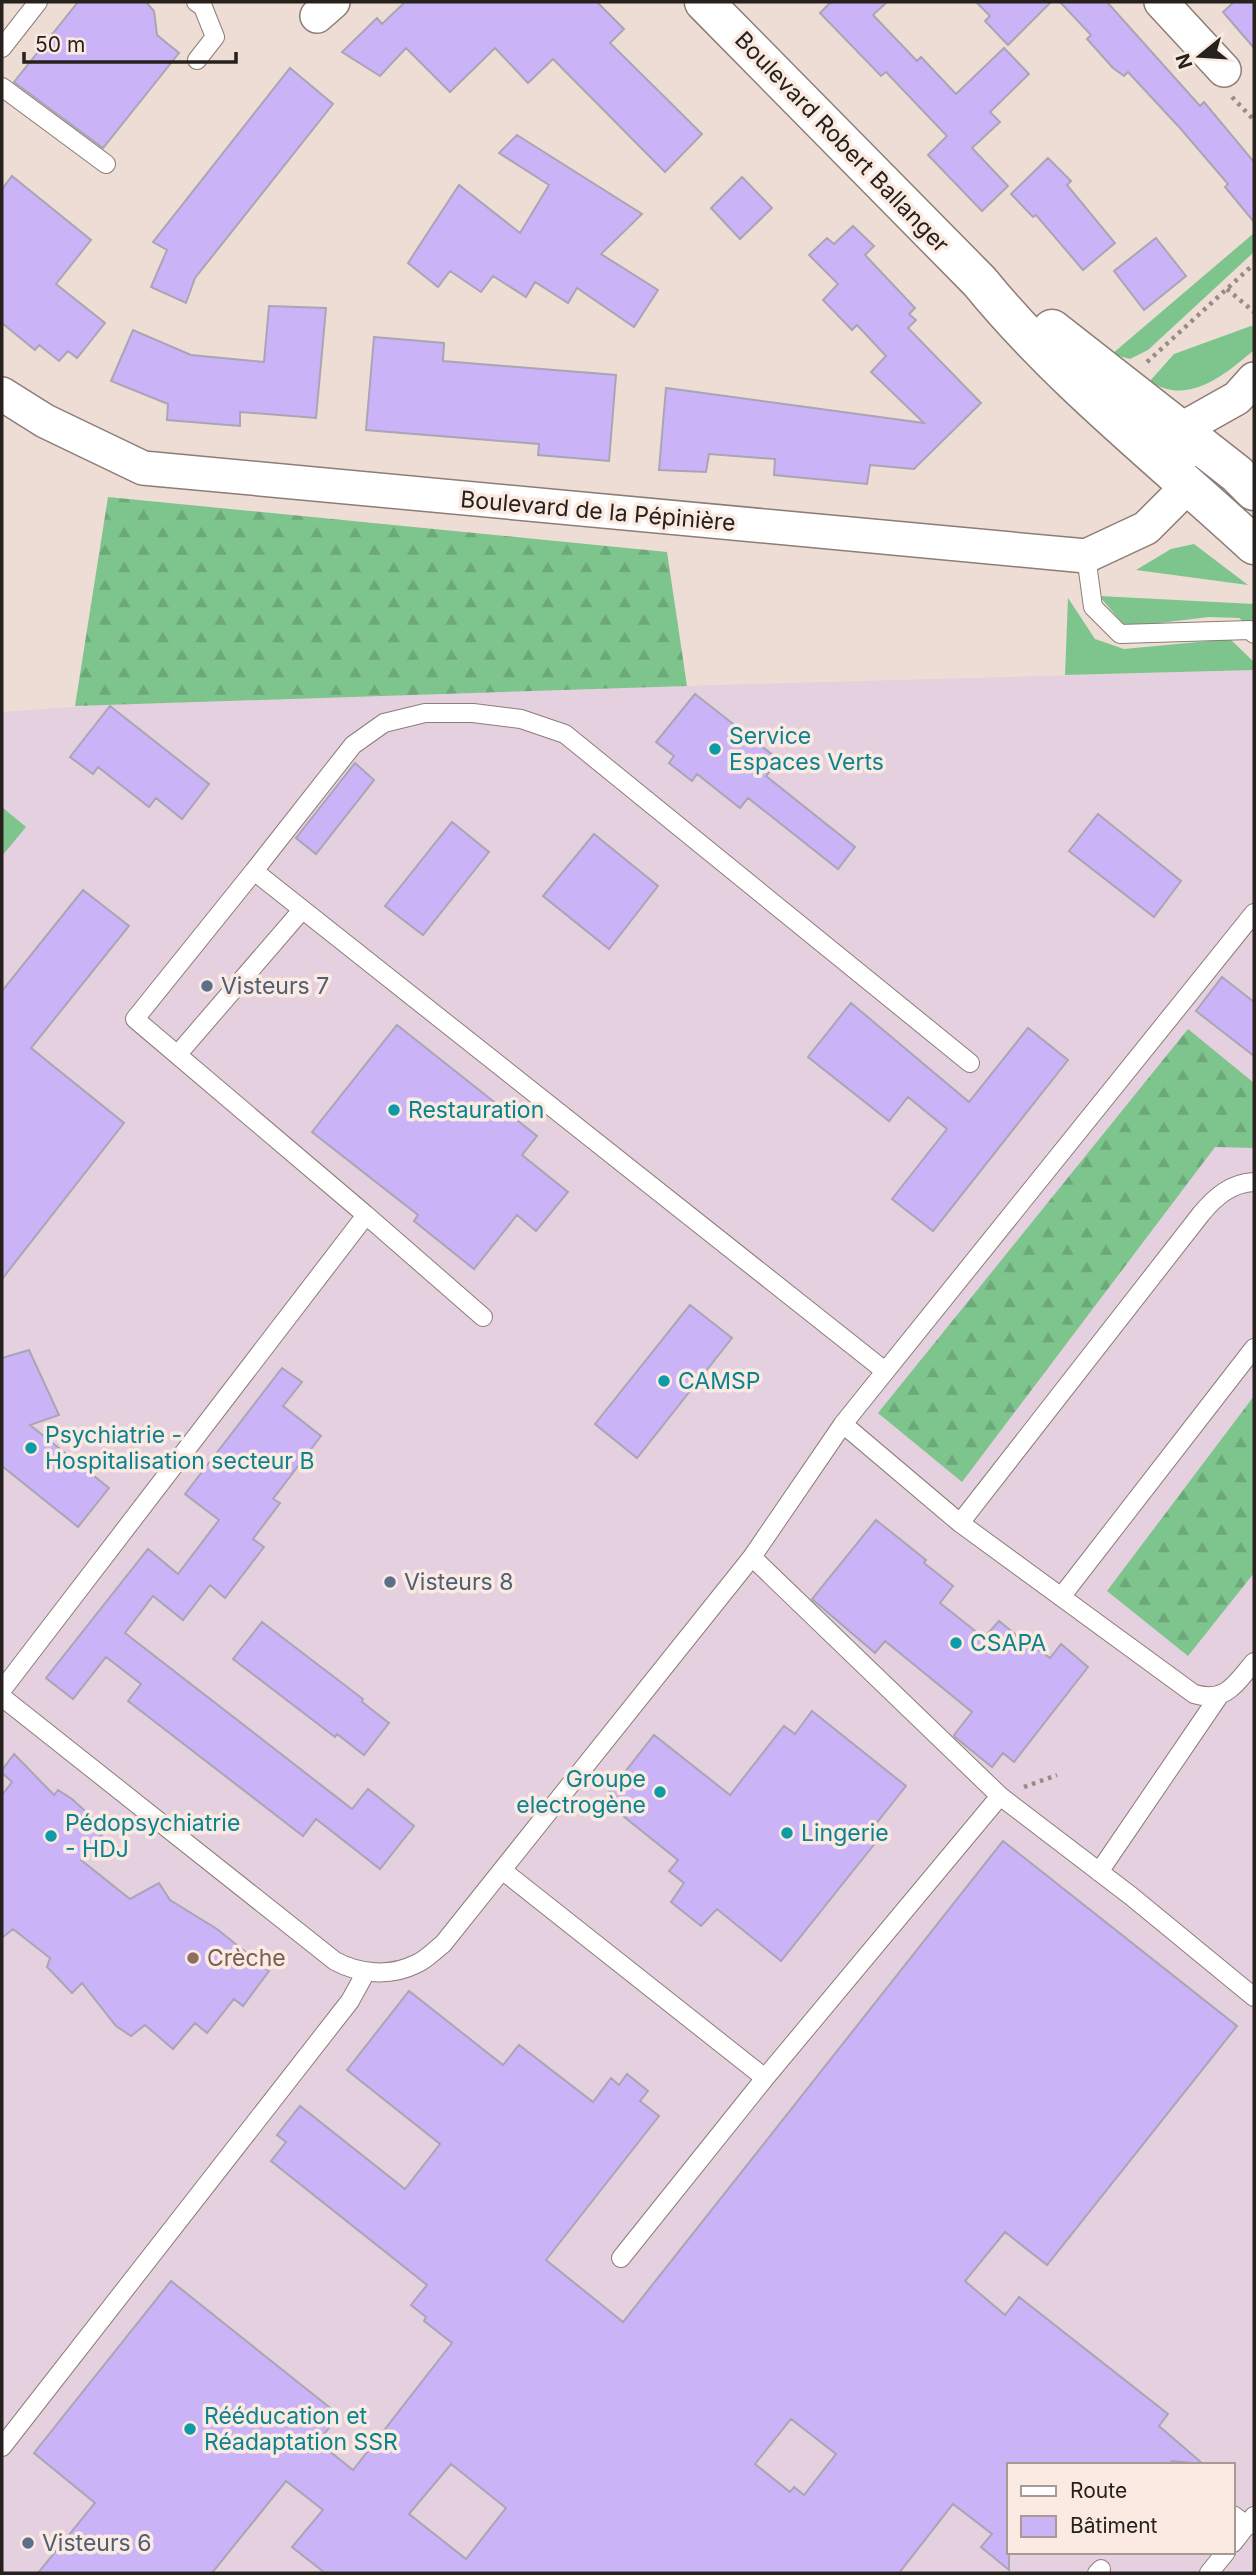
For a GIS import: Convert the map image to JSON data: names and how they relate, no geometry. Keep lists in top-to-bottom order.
{
  "streets": {
    "main road": ["Boulevard Robert Ballanger"],
    "street": ["Boulevard de la Pépinière"]
  },
  "places": [
    "Service Espaces Verts",
    "Visteurs 7",
    "Restauration",
    "CAMSP",
    "Psychiatrie - Hospitalisation secteur B",
    "Visteurs 8",
    "CSAPA",
    "Groupe electrogène",
    "Lingerie",
    "Pédopsychiatrie - HDJ",
    "Crèche",
    "Rééducation et Réadaptation SSR",
    "Visteurs 6"
  ],
  "legend": ["Route", "Bâtiment"],
  "scale_bar": "50 m",
  "north": "left"
}
